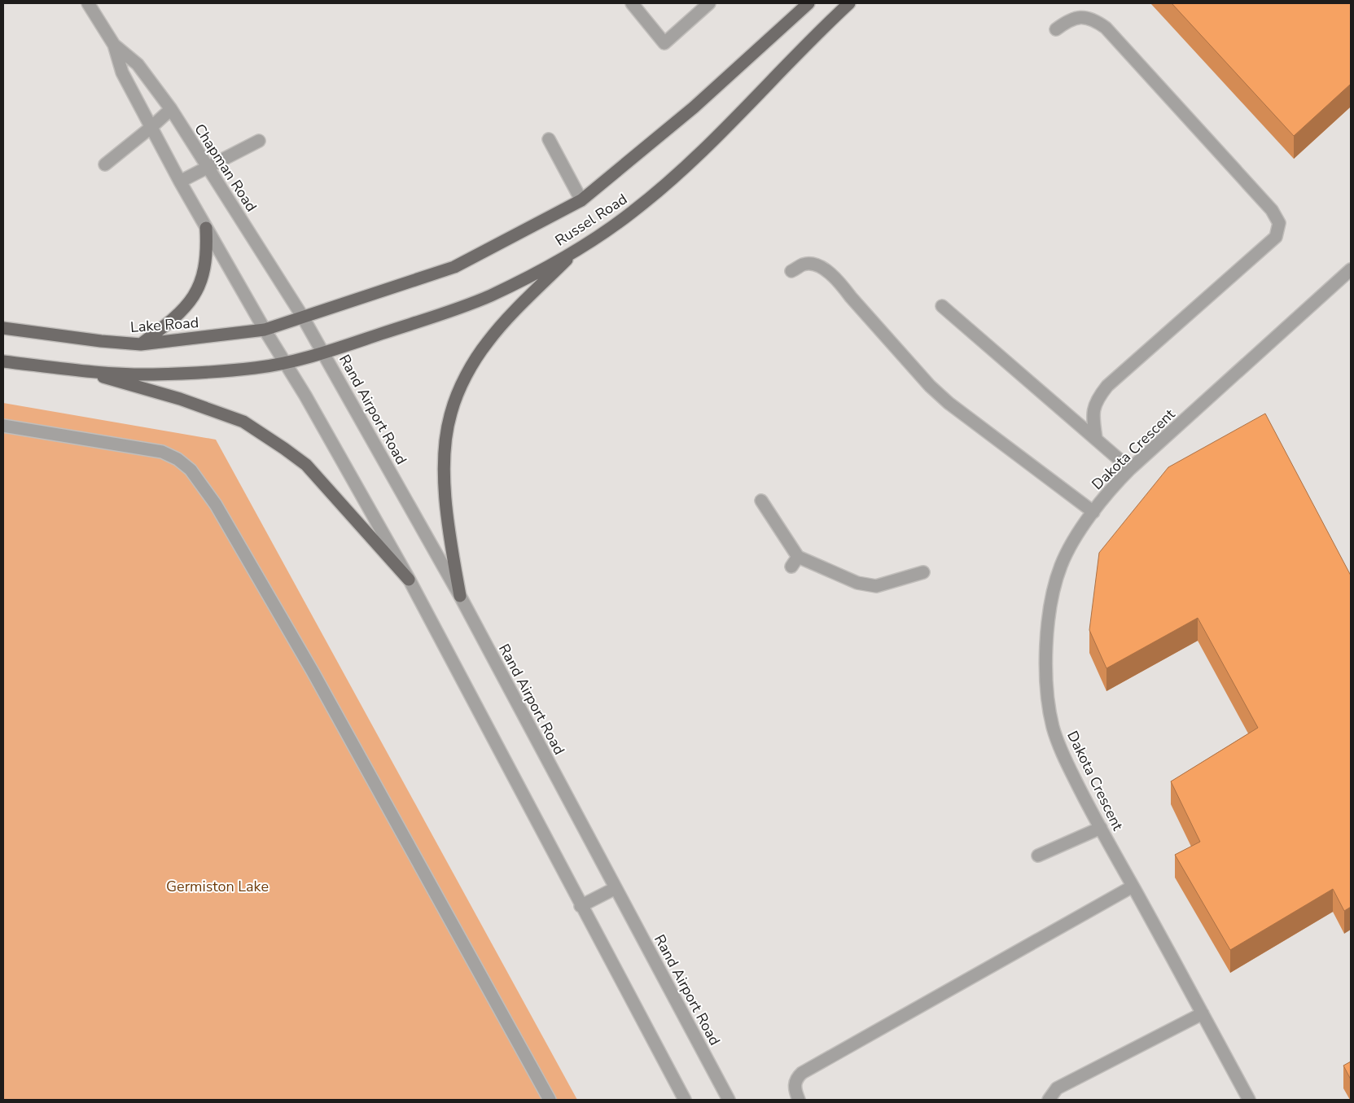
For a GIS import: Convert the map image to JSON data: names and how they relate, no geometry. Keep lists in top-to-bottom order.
{
  "streets": {
    "main road": ["Russel Road", "Lake Road"],
    "street": ["Chapman Road", "Rand Airport Road", "Dakota Crescent"]
  },
  "crossings": [
    ["Chapman Road", "Russel Road"],
    ["Chapman Road", "Lake Road"],
    ["Chapman Road", "Rand Airport Road"],
    ["Russel Road", "Lake Road"],
    ["Russel Road", "Rand Airport Road"],
    ["Lake Road", "Rand Airport Road"]
  ],
  "parks": ["Germiston Lake"]
}
